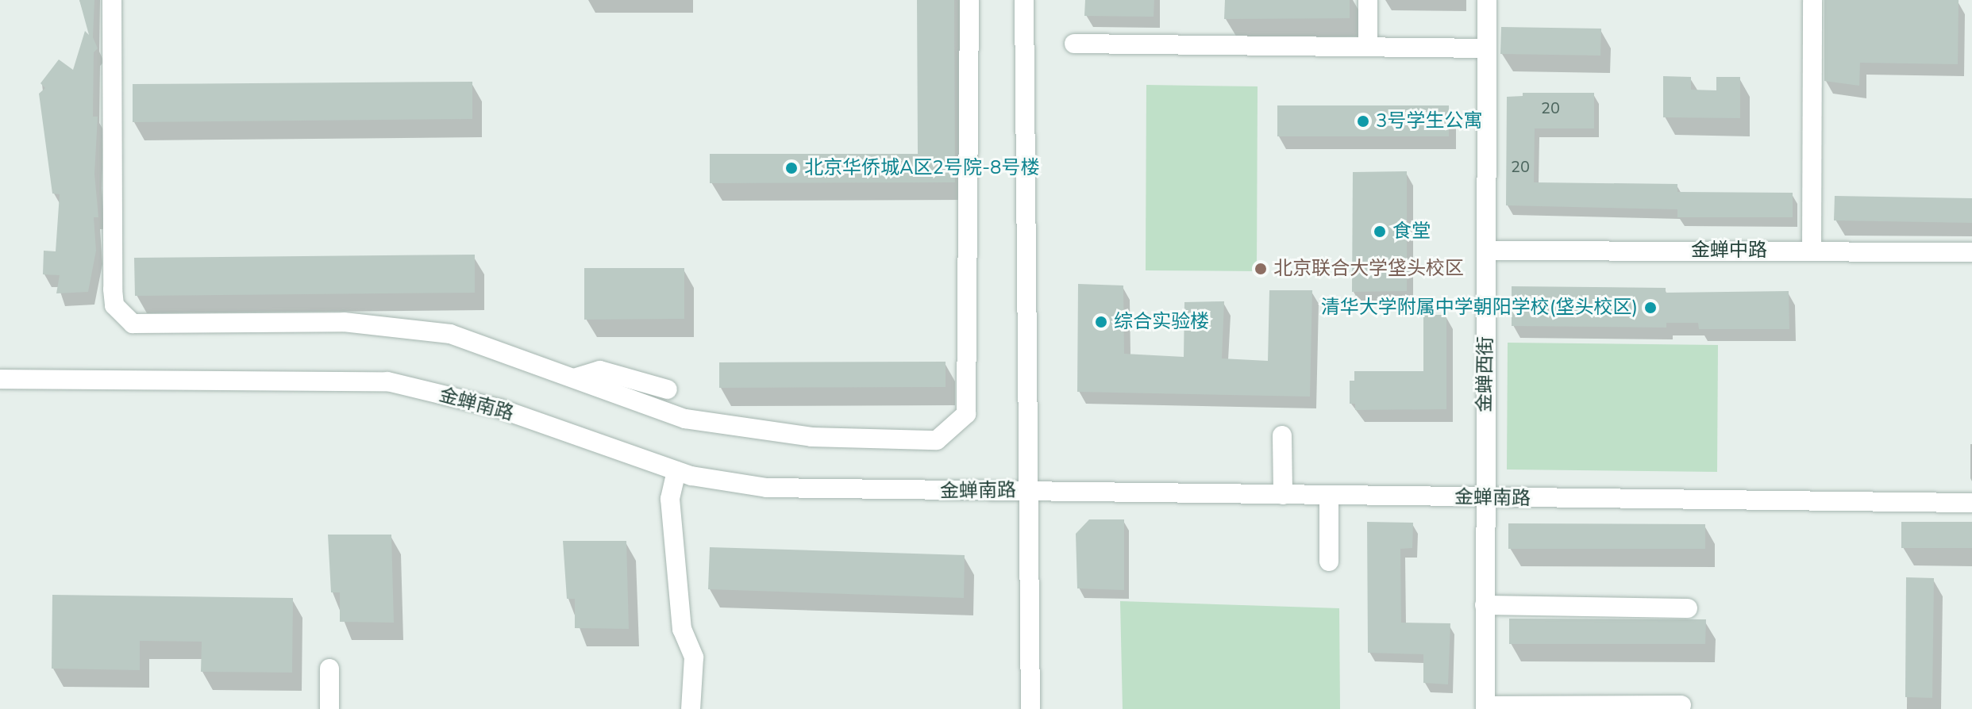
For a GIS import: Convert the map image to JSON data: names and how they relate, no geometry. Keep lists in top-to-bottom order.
{
  "streets": {
    "street": ["金蝉中路", "金蝉西街", "金蝉南路"]
  },
  "crossings": [
    ["金蝉中路", "金蝉西街"],
    ["金蝉西街", "金蝉南路"]
  ],
  "places": [
    "3号学生公寓",
    "北京华侨城A区2号院-8号楼",
    "食堂",
    "北京联合大学垡头校区",
    "清华大学附属中学朝阳学校(垡头校区)",
    "综合实验楼"
  ],
  "house_numbers": ["20", "20"]
}
